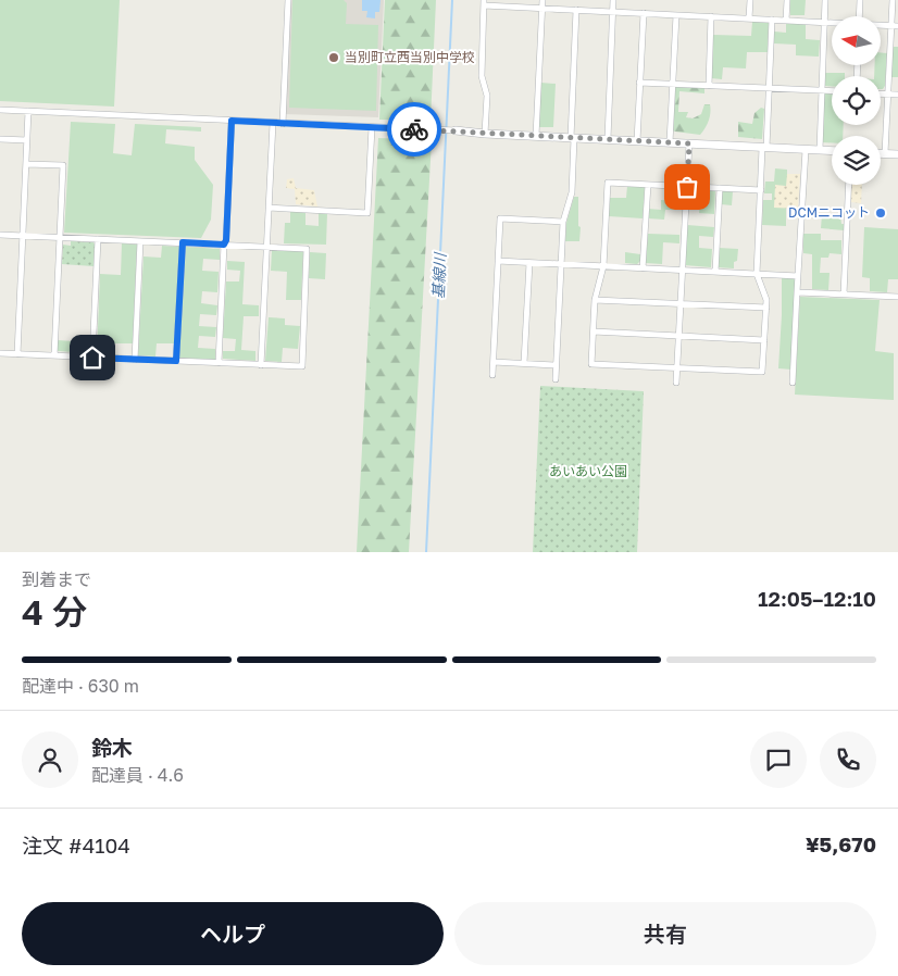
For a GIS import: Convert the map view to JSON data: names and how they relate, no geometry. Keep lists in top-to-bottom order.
{
  "water": ["基線川"],
  "parks": ["あいあい公園"],
  "places": ["当別町立西当別中学校", "DCMニコット"],
  "north": "left",
  "page": {
    "heading": ["4 分", "到着まで", "12:05–12:10"],
    "panel": [
      "鈴木",
      "配達員 · 4.6",
      "注文 #4104",
      "¥5,670"
    ],
    "bar": "配達中 · 630 m",
    "buttons": ["ヘルプ", "共有"]
  }
}
